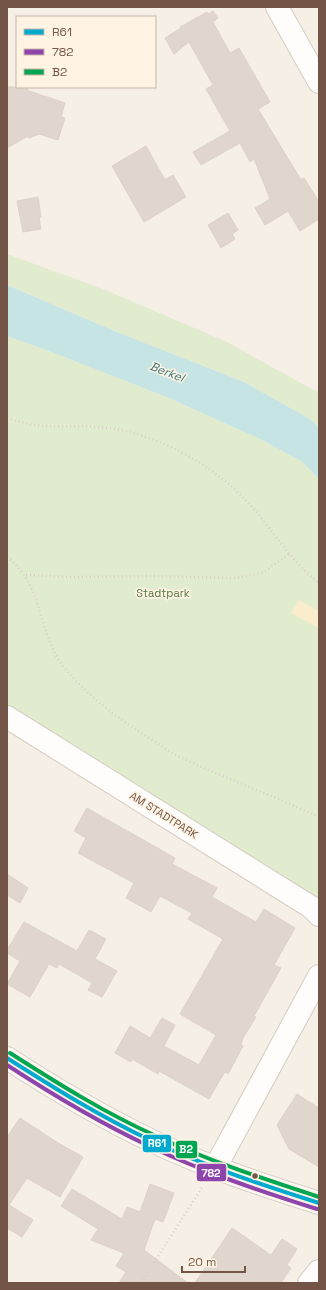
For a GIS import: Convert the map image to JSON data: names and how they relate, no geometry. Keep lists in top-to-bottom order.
{
  "streets": {
    "street": ["AM STADTPARK"]
  },
  "water": ["Berkel"],
  "parks": ["Stadtpark"],
  "lines": ["transit line B2", "transit line R61", "transit line 782"],
  "legend": ["R61", "782", "B2"],
  "scale_bar": "20 m"
}
